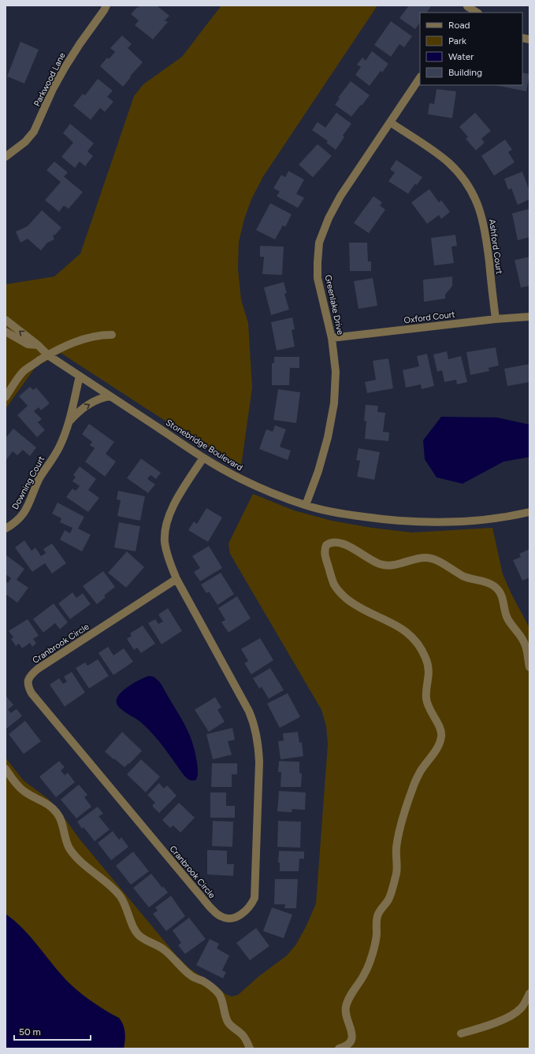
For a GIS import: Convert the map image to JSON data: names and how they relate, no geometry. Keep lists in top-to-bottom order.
{
  "streets": {
    "street": [
      "Parkwood Lane",
      "Ashford Court",
      "Greenlake Drive",
      "Oxford Court",
      "Stonebridge Boulevard",
      "Downing Court",
      "Cranbrook Circle"
    ]
  },
  "crossings": [
    ["Ashford Court", "Greenlake Drive"],
    ["Ashford Court", "Oxford Court"],
    ["Greenlake Drive", "Oxford Court"],
    ["Greenlake Drive", "Stonebridge Boulevard"],
    ["Stonebridge Boulevard", "Downing Court"],
    ["Stonebridge Boulevard", "Cranbrook Circle"]
  ],
  "legend": [
    "Road",
    "Park",
    "Water",
    "Building"
  ],
  "scale_bar": "50 m"
}
